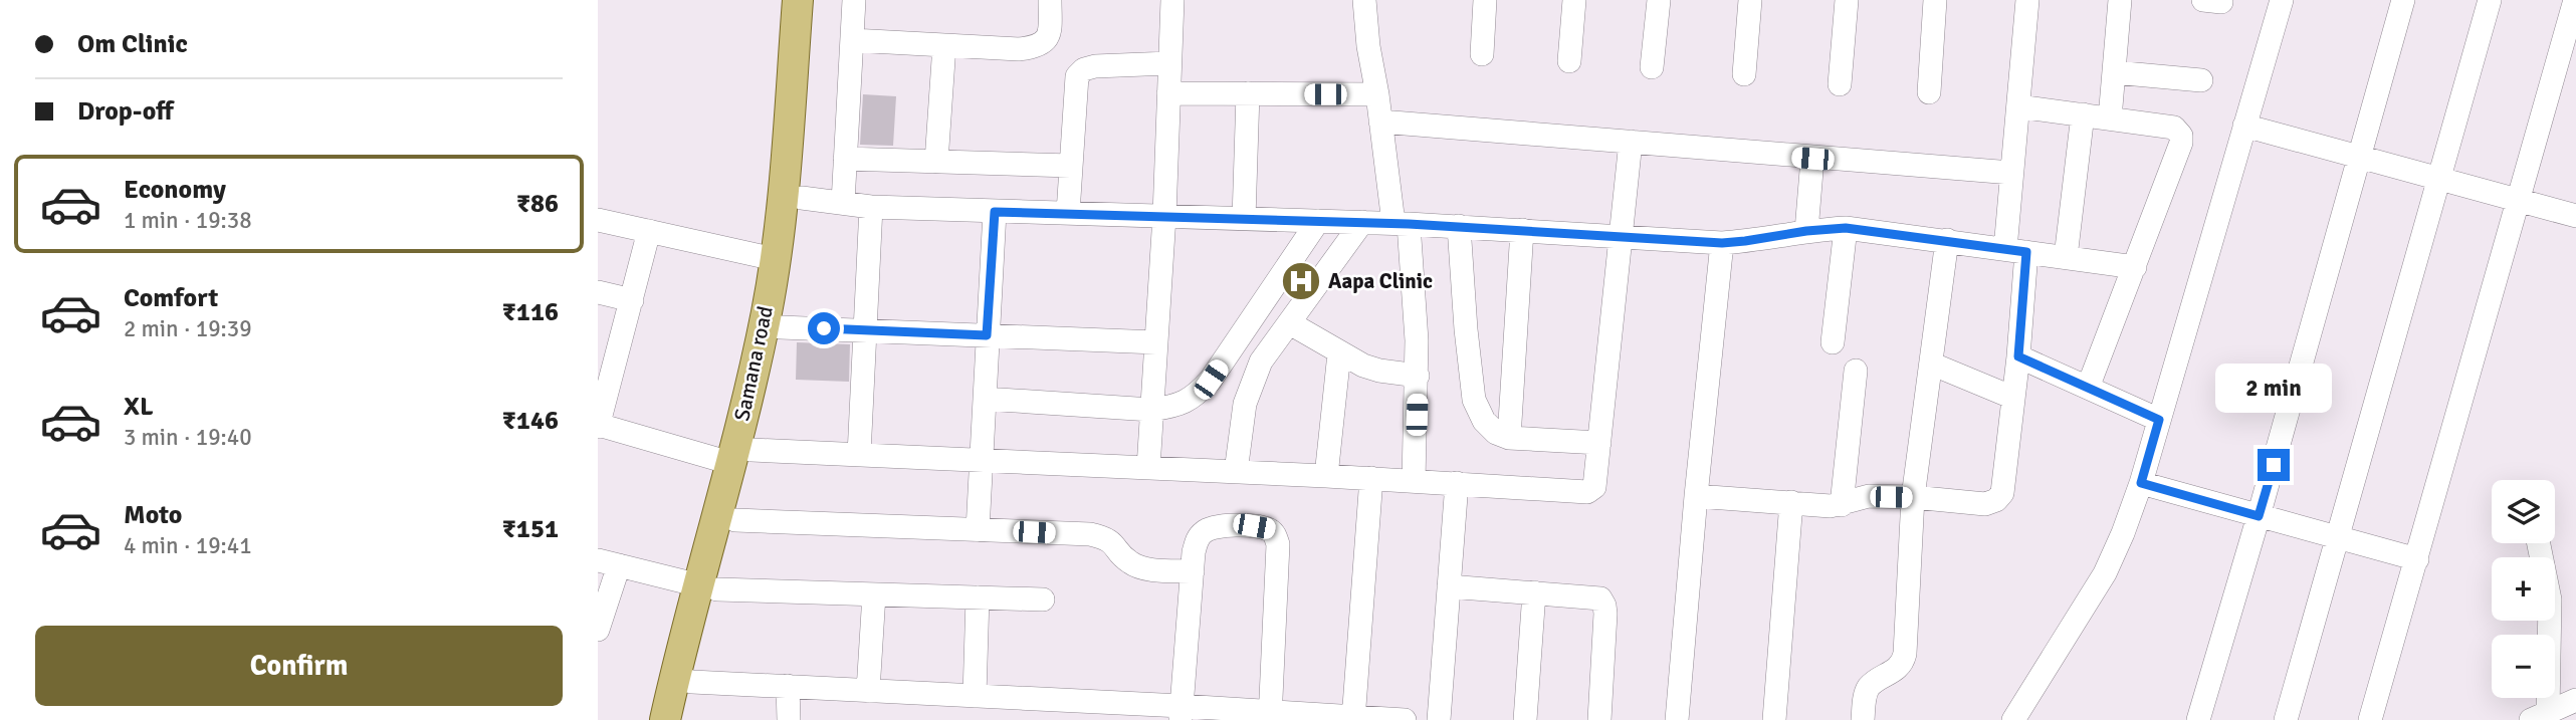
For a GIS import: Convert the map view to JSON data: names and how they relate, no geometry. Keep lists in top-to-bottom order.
{
  "streets": {
    "main road": ["Samana road"]
  },
  "places": {
    "hospital": ["Aapa Clinic"]
  },
  "page": {
    "banner": ["Om Clinic", "Drop-off"],
    "list": [
      {
        "name": "Economy",
        "note": "1 min · 19:38",
        "value": "₹86"
      },
      {
        "name": "Comfort",
        "note": "2 min · 19:39",
        "value": "₹116"
      },
      {
        "name": "XL",
        "note": "3 min · 19:40",
        "value": "₹146"
      },
      {
        "name": "Moto",
        "note": "4 min · 19:41",
        "value": "₹151"
      }
    ],
    "bubble": "2 min",
    "map_buttons": ["+", "−"],
    "buttons": "Confirm"
  }
}
